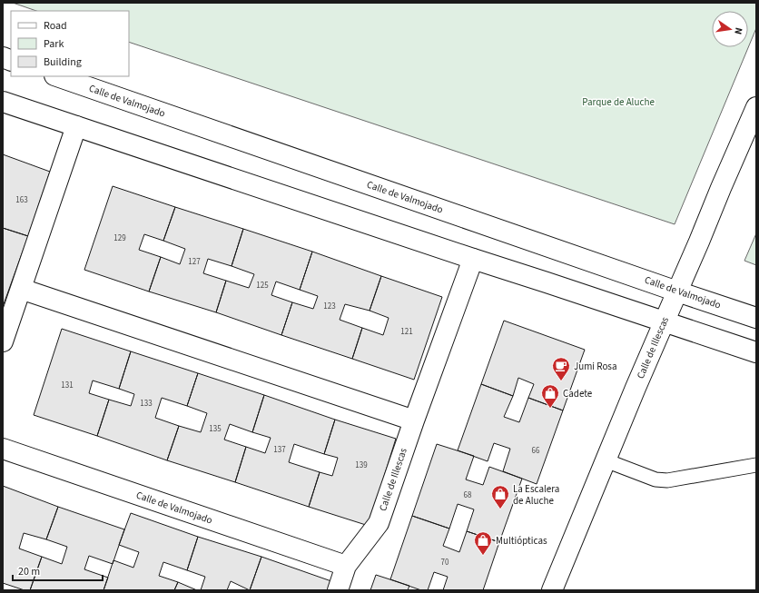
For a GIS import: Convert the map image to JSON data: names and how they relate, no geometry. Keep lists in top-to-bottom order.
{
  "streets": {
    "street": ["Calle de Valmojado", "Calle de Illescas"]
  },
  "crossings": [
    ["Calle de Valmojado", "Calle de Illescas"]
  ],
  "parks": ["Parque de Aluche"],
  "places": {
    "cafe": ["Jumi Rosa"],
    "shop": ["Cadete", "La Escalera de Aluche", "Multiópticas"]
  },
  "house_numbers": [
    "163",
    "129",
    "127",
    "125",
    "123",
    "121",
    "131",
    "133",
    "135",
    "137",
    "66",
    "139",
    "68",
    "70"
  ],
  "legend": ["Road", "Park", "Building"],
  "scale_bar": "20 m",
  "north": "right"
}
